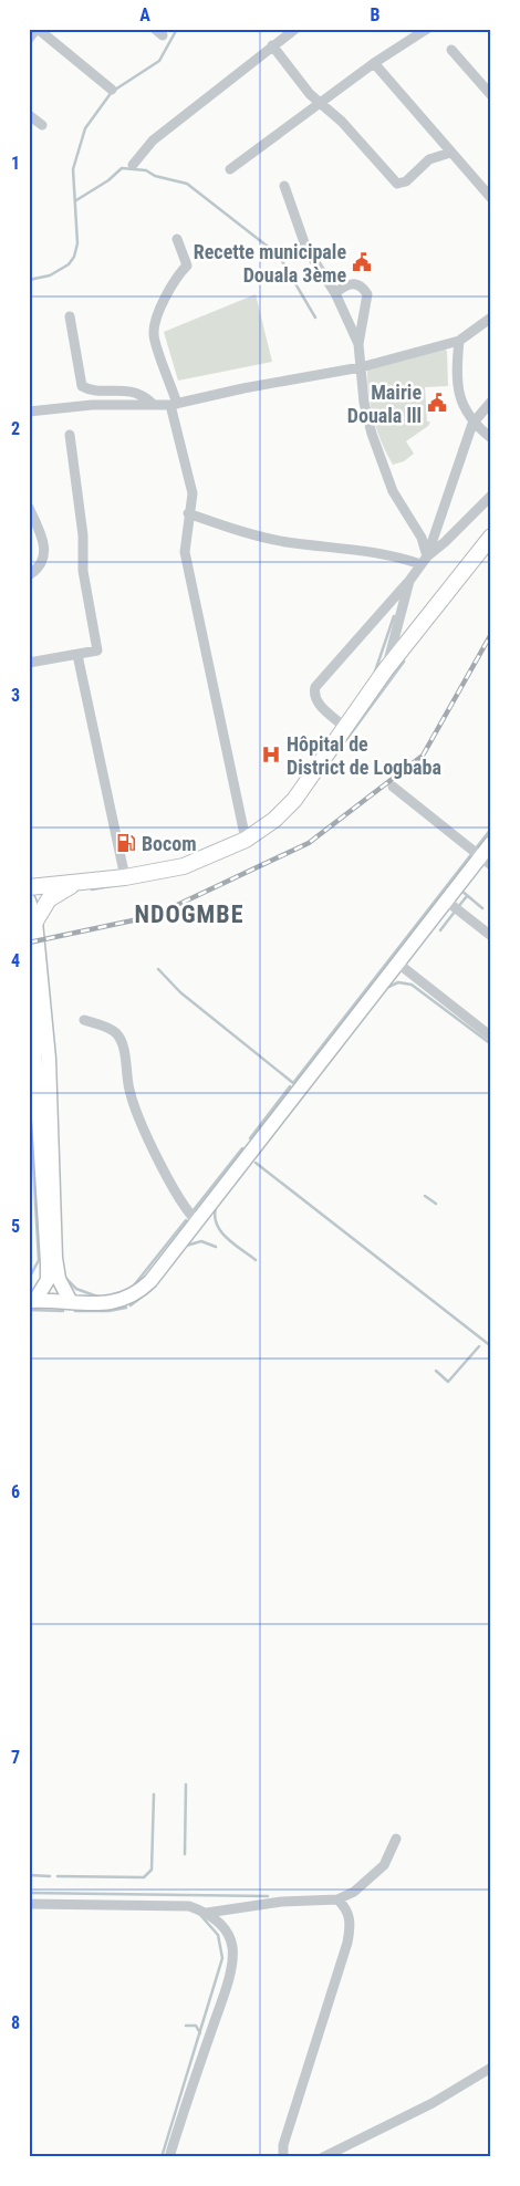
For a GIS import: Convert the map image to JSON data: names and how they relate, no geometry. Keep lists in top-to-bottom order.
{
  "districts": ["NDOGMBE"],
  "places": {
    "public building": ["Recette municipale Douala 3ème", "Mairie Douala lll"],
    "hospital": ["Hôpital de District de Logbaba"],
    "fuel station": ["Bocom"]
  },
  "grid": {
    "columns": ["A", "B"],
    "rows": [
      "1",
      "2",
      "3",
      "4",
      "5",
      "6",
      "7",
      "8"
    ]
  }
}
